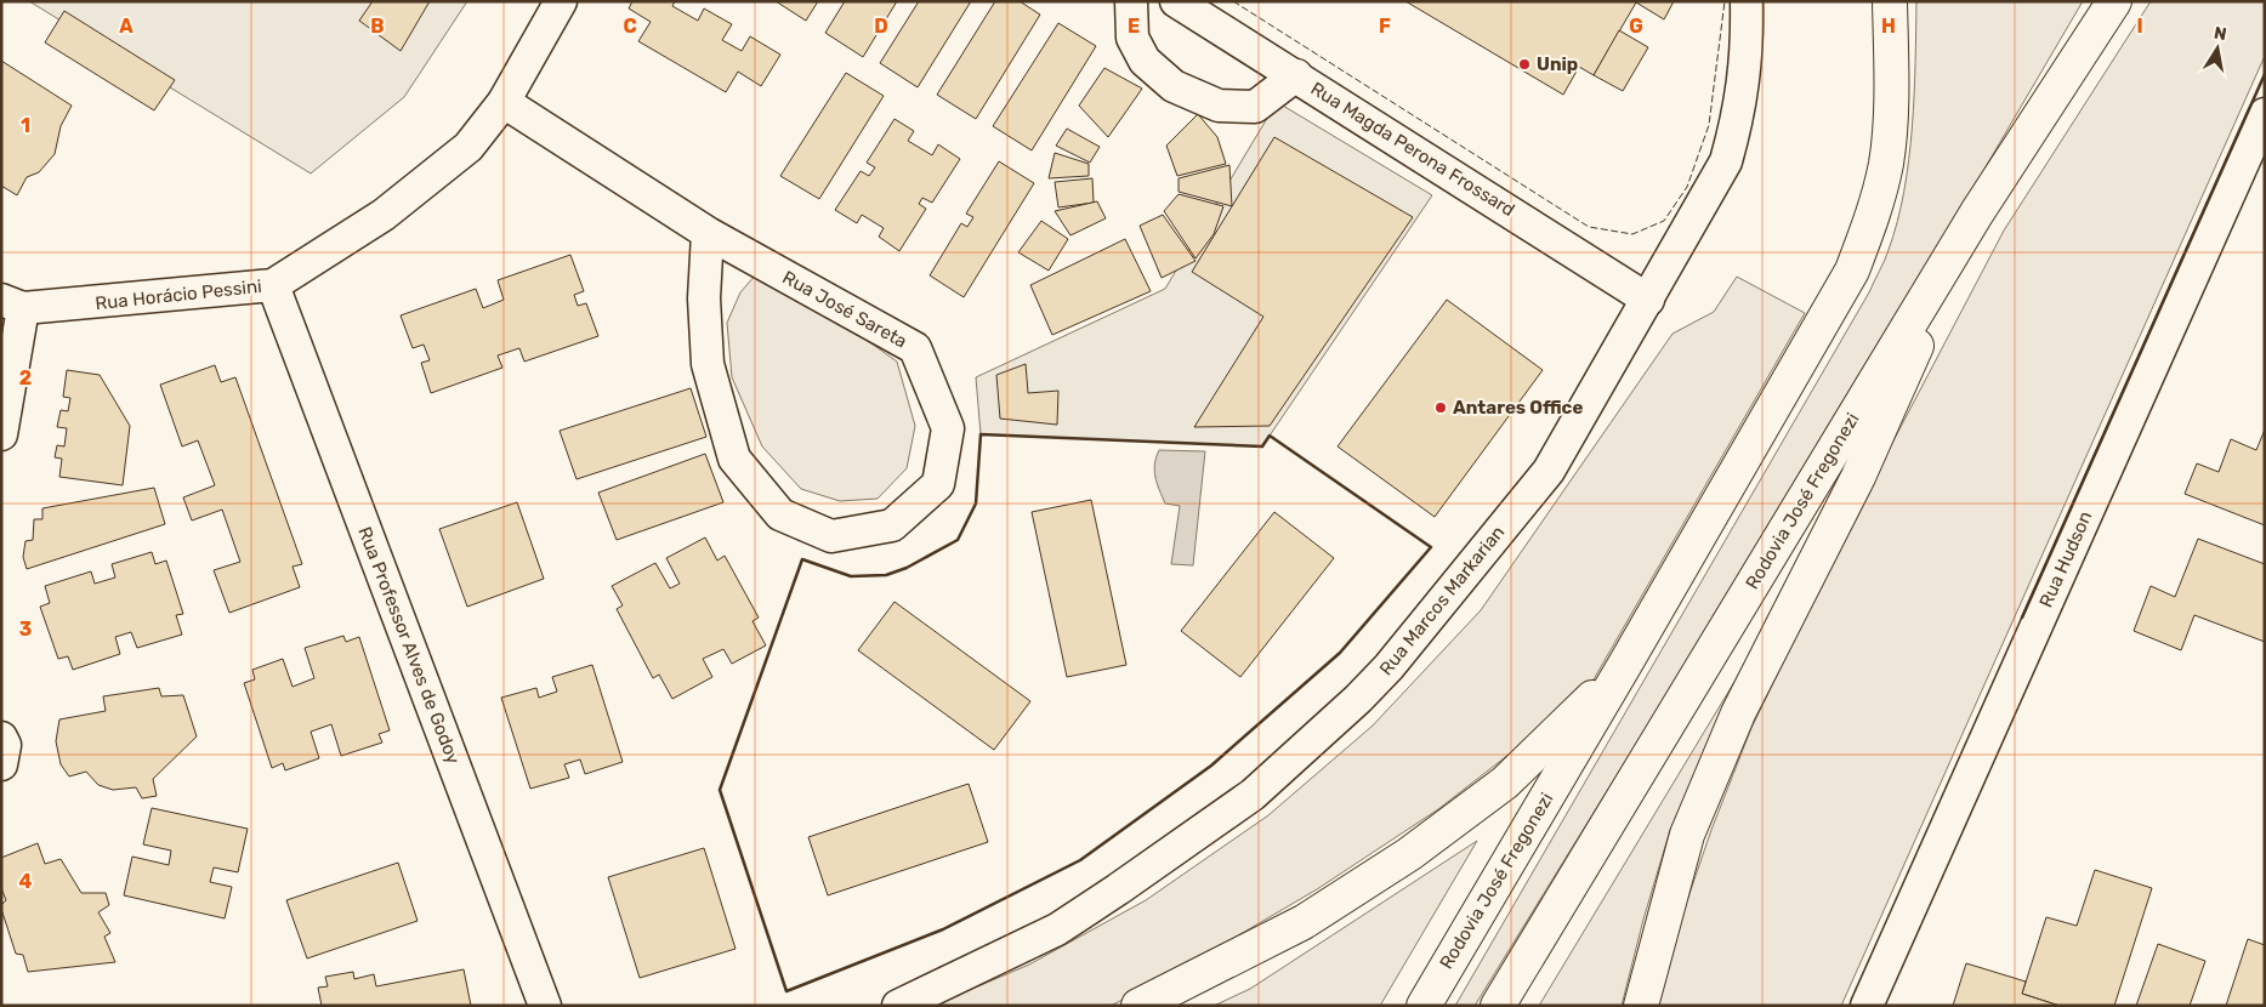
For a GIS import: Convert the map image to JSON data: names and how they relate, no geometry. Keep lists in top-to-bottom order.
{
  "streets": {
    "highway": ["Rodovia José Fregonezi"],
    "street": [
      "Rua Magda Perona Frossard",
      "Rua Horácio Pessini",
      "Rua José Sareta",
      "Rua Hudson",
      "Rua Marcos Markarian",
      "Rua Professor Alves de Godoy"
    ]
  },
  "crossings": [
    ["Rua Magda Perona Frossard", "Rua Marcos Markarian"],
    ["Rua Horácio Pessini", "Rua José Sareta"],
    ["Rua Horácio Pessini", "Rua Professor Alves de Godoy"]
  ],
  "places": ["Unip", "Antares Office"],
  "north": "top",
  "grid": {
    "columns": [
      "A",
      "B",
      "C",
      "D",
      "E",
      "F",
      "G",
      "H",
      "I"
    ],
    "rows": [
      "1",
      "2",
      "3",
      "4"
    ]
  }
}
